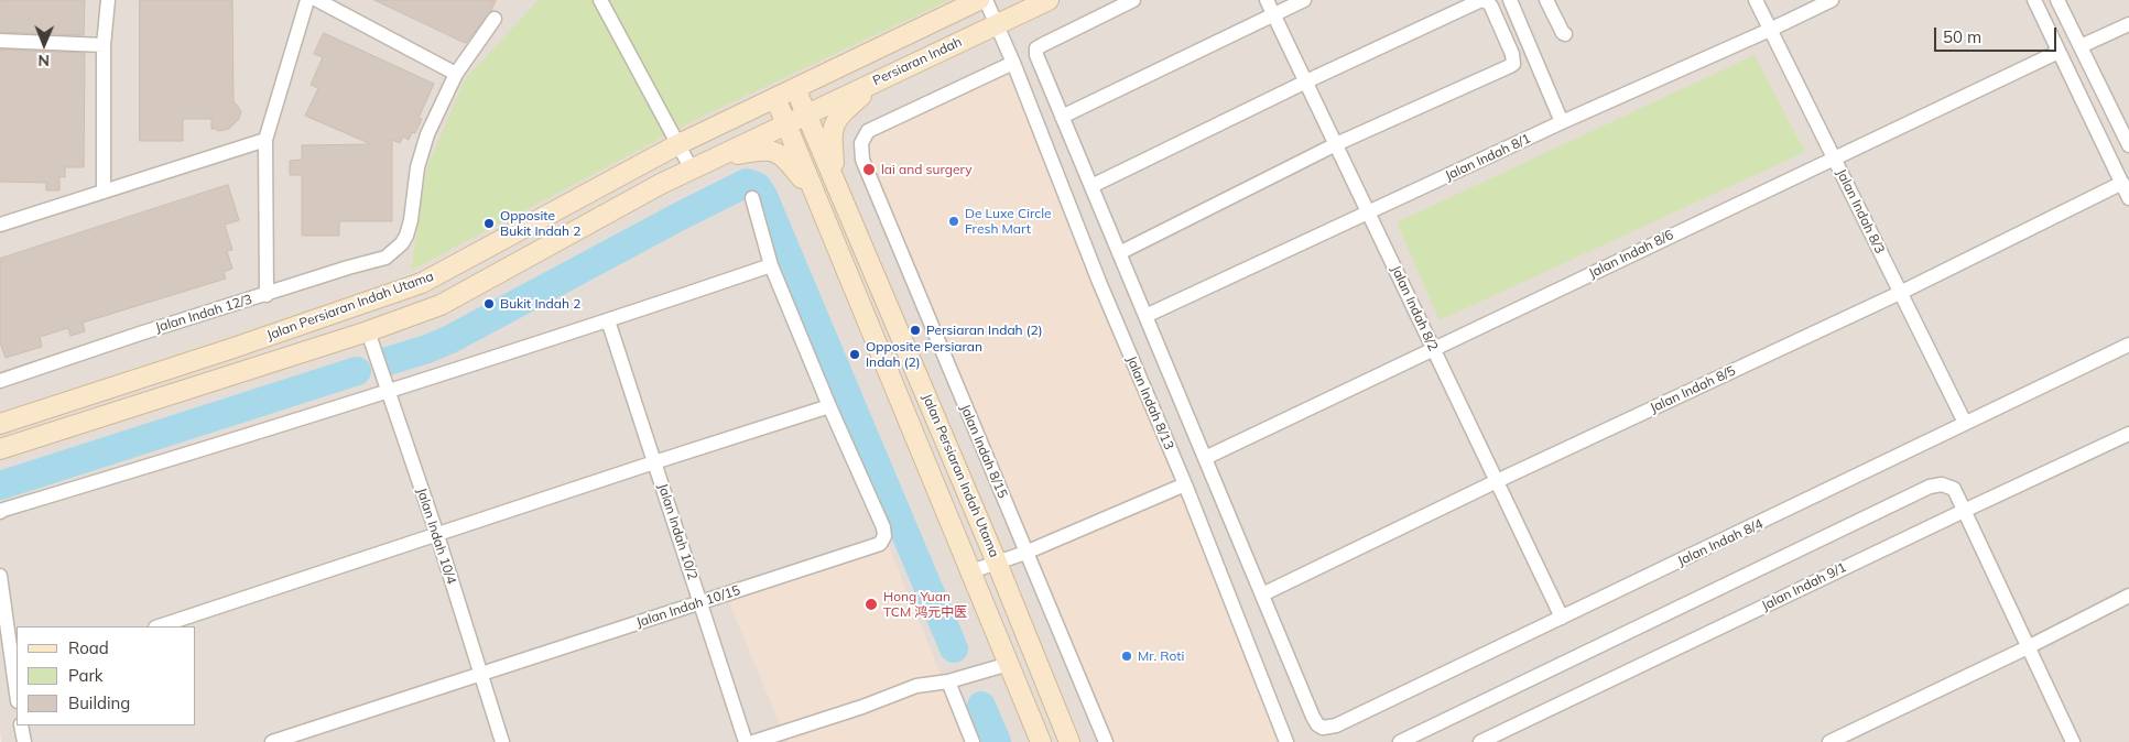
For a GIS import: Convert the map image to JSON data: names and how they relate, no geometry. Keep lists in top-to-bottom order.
{
  "streets": {
    "main road": ["Persiaran Indah", "Jalan Persiaran Indah Utama"],
    "street": [
      "Jalan Indah 8/1",
      "Jalan Indah 8/3",
      "Jalan Indah 8/6",
      "Jalan Indah 8/2",
      "Jalan Indah 12/3",
      "Jalan Indah 8/5",
      "Jalan Indah 8/13",
      "Jalan Indah 8/15",
      "Jalan Indah 10/2",
      "Jalan Indah 10/4",
      "Jalan Indah 8/4",
      "Jalan Indah 9/1",
      "Jalan Indah 10/15"
    ]
  },
  "crossings": [
    ["Persiaran Indah", "Jalan Persiaran Indah Utama"],
    ["Persiaran Indah", "Jalan Indah 8/13"],
    ["Jalan Indah 8/1", "Jalan Indah 8/3"],
    ["Jalan Indah 8/1", "Jalan Indah 8/2"],
    ["Jalan Indah 8/3", "Jalan Indah 8/6"],
    ["Jalan Indah 8/3", "Jalan Indah 8/5"],
    ["Jalan Indah 8/3", "Jalan Indah 8/4"],
    ["Jalan Indah 8/6", "Jalan Indah 8/2"],
    ["Jalan Persiaran Indah Utama", "Jalan Indah 10/4"],
    ["Jalan Indah 8/2", "Jalan Indah 8/5"],
    ["Jalan Indah 8/2", "Jalan Indah 8/4"],
    ["Jalan Indah 8/5", "Jalan Indah 8/4"],
    ["Jalan Indah 8/13", "Jalan Indah 8/15"],
    ["Jalan Indah 10/2", "Jalan Indah 10/15"],
    ["Jalan Indah 10/4", "Jalan Indah 10/15"]
  ],
  "places": [
    "lai and surgery",
    "De Luxe Circle Fresh Mart",
    "Opposite Bukit Indah 2",
    "Bukit Indah 2",
    "Persiaran Indah (2)",
    "Opposite Persiaran Indah (2)",
    "Hong Yuan TCM 鸿元中医",
    "Mr. Roti"
  ],
  "legend": ["Road", "Park", "Building"],
  "scale_bar": "50 m",
  "north": "bottom"
}
